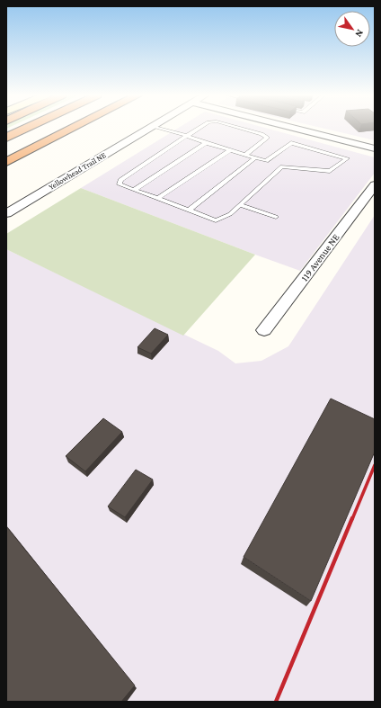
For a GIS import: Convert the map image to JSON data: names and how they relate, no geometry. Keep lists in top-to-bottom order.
{
  "streets": {
    "street": ["Yellowhead Trail NE", "119 Avenue NE"]
  },
  "north": "bottom right"
}
